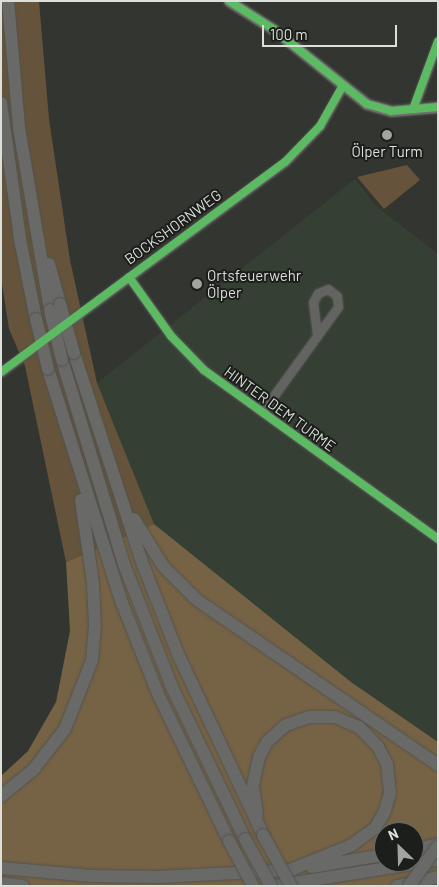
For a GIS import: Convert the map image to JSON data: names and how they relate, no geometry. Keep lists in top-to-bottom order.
{
  "streets": {
    "street": ["BOCKSHORNWEG", "HINTER DEM TURME"]
  },
  "crossings": [
    ["BOCKSHORNWEG", "HINTER DEM TURME"]
  ],
  "places": ["Ölper Turm", "Ortsfeuerwehr Ölper"],
  "scale_bar": "100 m",
  "north": "top left"
}
